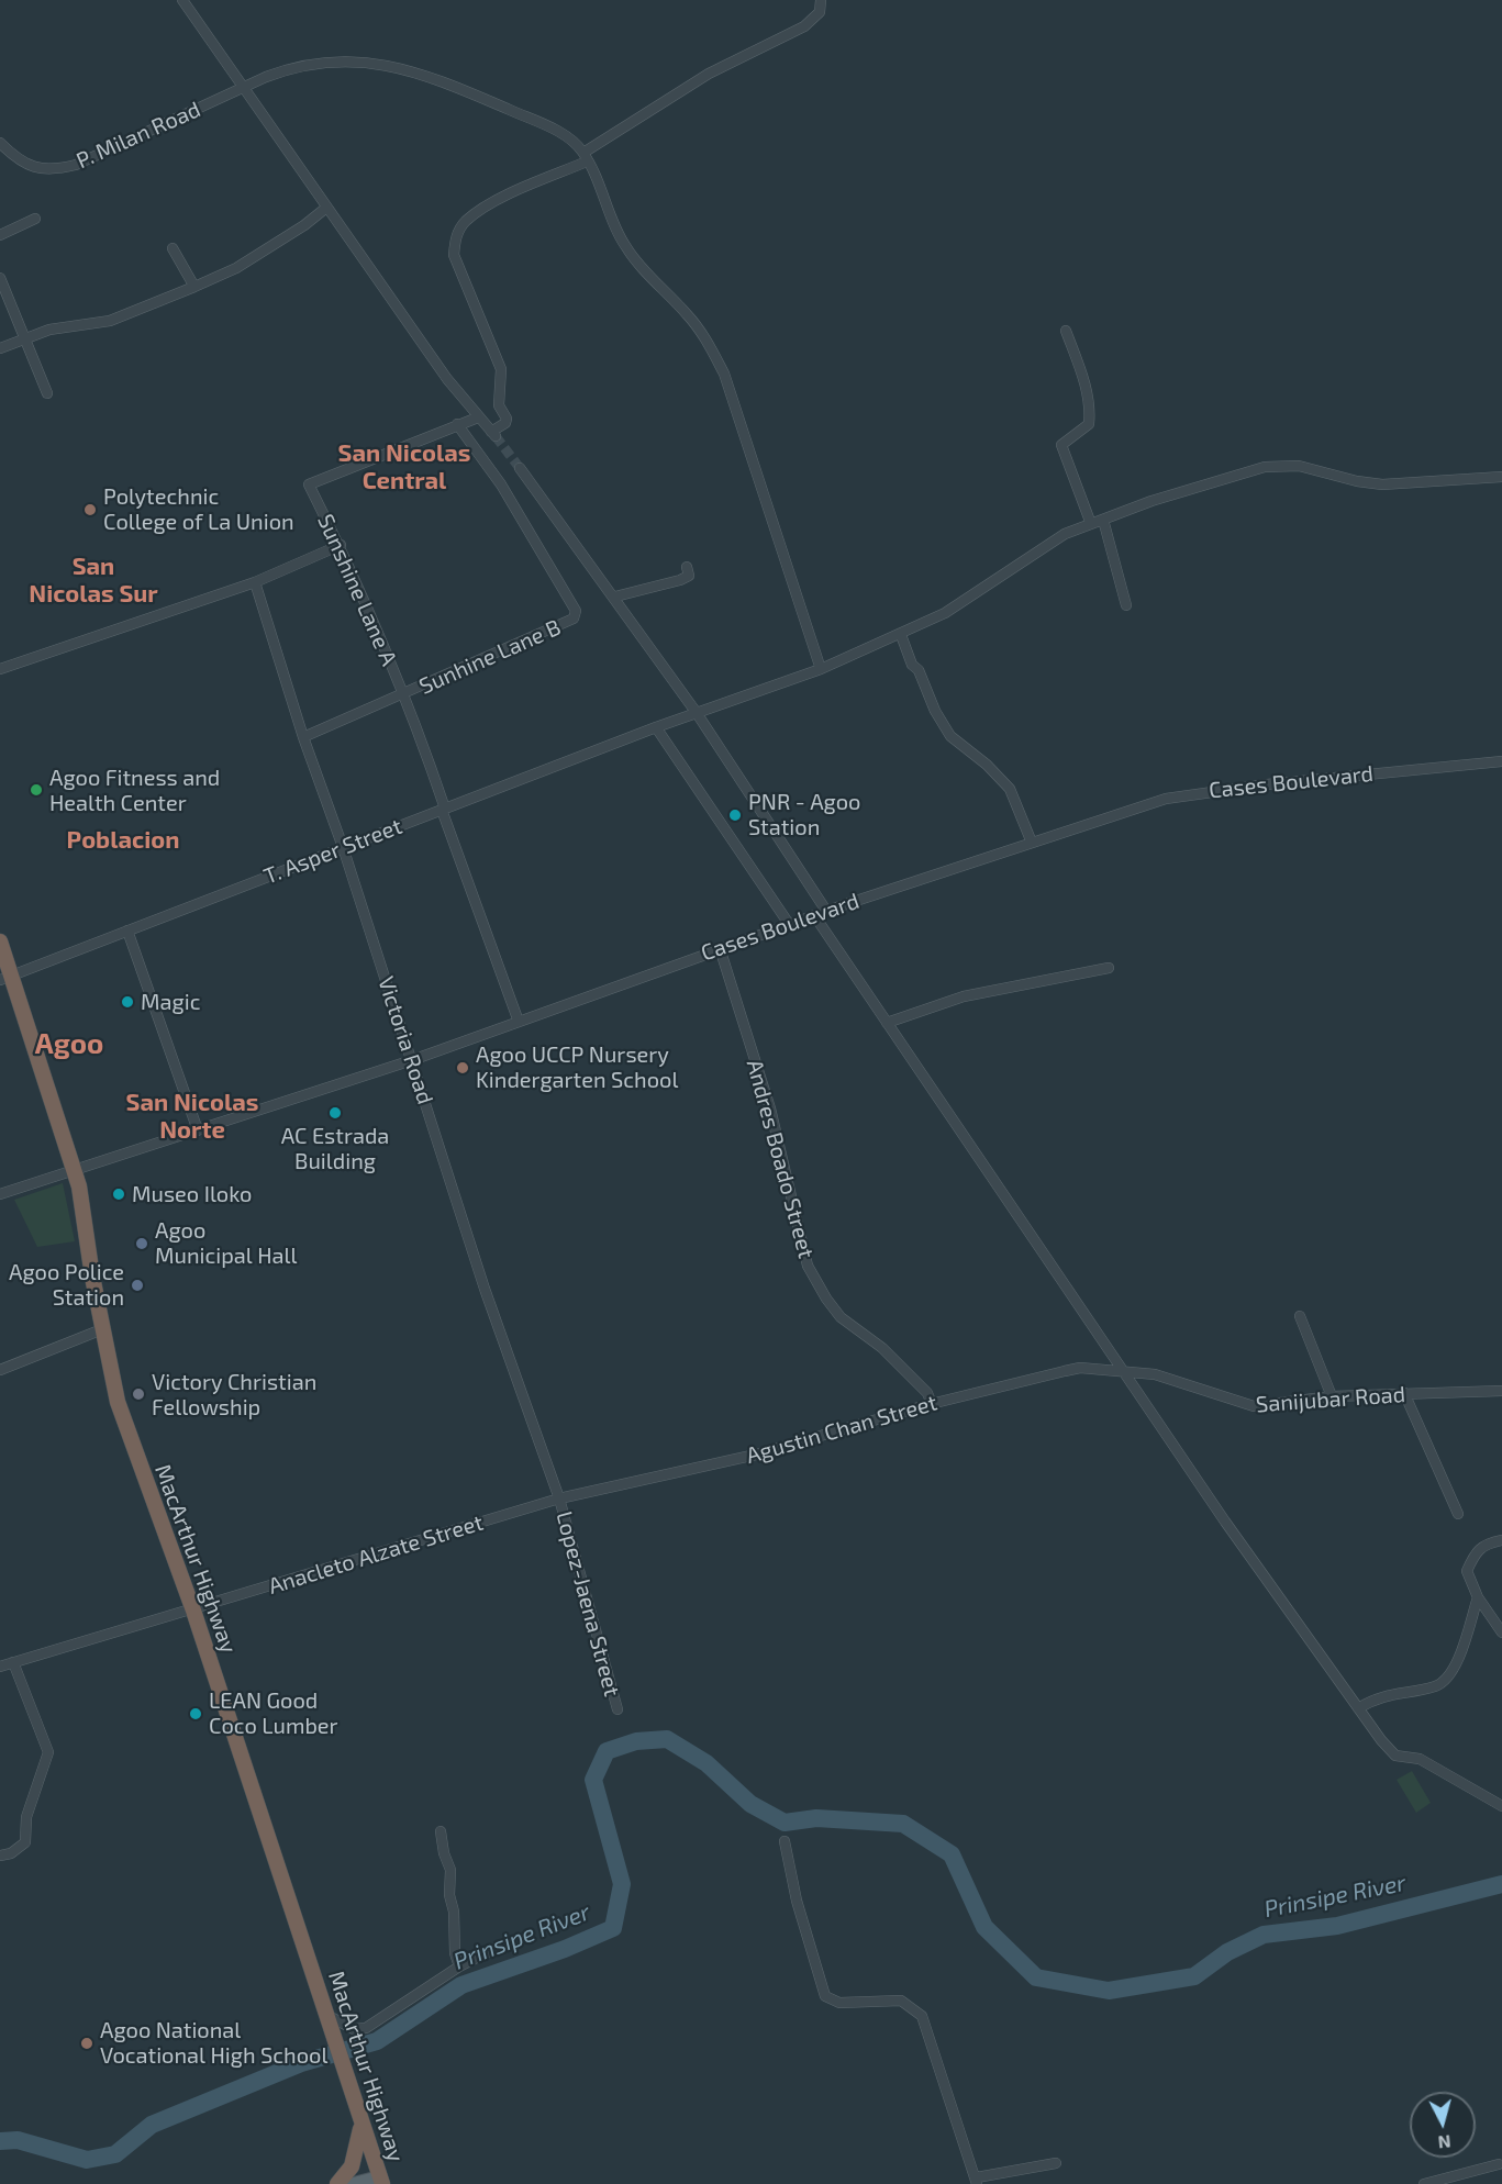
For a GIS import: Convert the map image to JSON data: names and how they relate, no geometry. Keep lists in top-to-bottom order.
{
  "streets": {
    "highway": ["MacArthur Highway"],
    "street": [
      "P. Milan Road",
      "Sunshine Lane A",
      "Sunhine Lane B",
      "Cases Boulevard",
      "T. Asper Street",
      "Victoria Road",
      "Andres Boado Street",
      "Sanijubar Road",
      "Agustin Chan Street",
      "Anacleto Alzate Street",
      "Lopez-Jaena Street"
    ]
  },
  "crossings": [
    ["Sunshine Lane A", "Sunhine Lane B"],
    ["Sunshine Lane A", "Cases Boulevard"],
    ["Sunshine Lane A", "T. Asper Street"],
    ["Sunhine Lane B", "Victoria Road"],
    ["Cases Boulevard", "Victoria Road"],
    ["Cases Boulevard", "Andres Boado Street"],
    ["Cases Boulevard", "MacArthur Highway"],
    ["T. Asper Street", "Victoria Road"],
    ["T. Asper Street", "MacArthur Highway"],
    ["Victoria Road", "Agustin Chan Street"],
    ["Victoria Road", "Anacleto Alzate Street"],
    ["Victoria Road", "Lopez-Jaena Street"],
    ["Andres Boado Street", "Agustin Chan Street"],
    ["Sanijubar Road", "Agustin Chan Street"],
    ["Agustin Chan Street", "Anacleto Alzate Street"],
    ["Agustin Chan Street", "Lopez-Jaena Street"],
    ["Anacleto Alzate Street", "MacArthur Highway"],
    ["Anacleto Alzate Street", "Lopez-Jaena Street"]
  ],
  "districts": [
    "San Nicolas Central",
    "San Nicolas Sur",
    "Poblacion",
    "Agoo",
    "San Nicolas Norte"
  ],
  "water": ["Prinsipe River"],
  "places": [
    "Polytechnic College of La Union",
    "Agoo Fitness and Health Center",
    "PNR - Agoo Station",
    "Magic",
    "Agoo UCCP Nursery Kindergarten School",
    "AC Estrada Building",
    "Museo Iloko",
    "Agoo Municipal Hall",
    "Agoo Police Station",
    "Victory Christian Fellowship",
    "LEAN Good Coco Lumber",
    "Agoo National Vocational High School"
  ],
  "north": "bottom"
}
